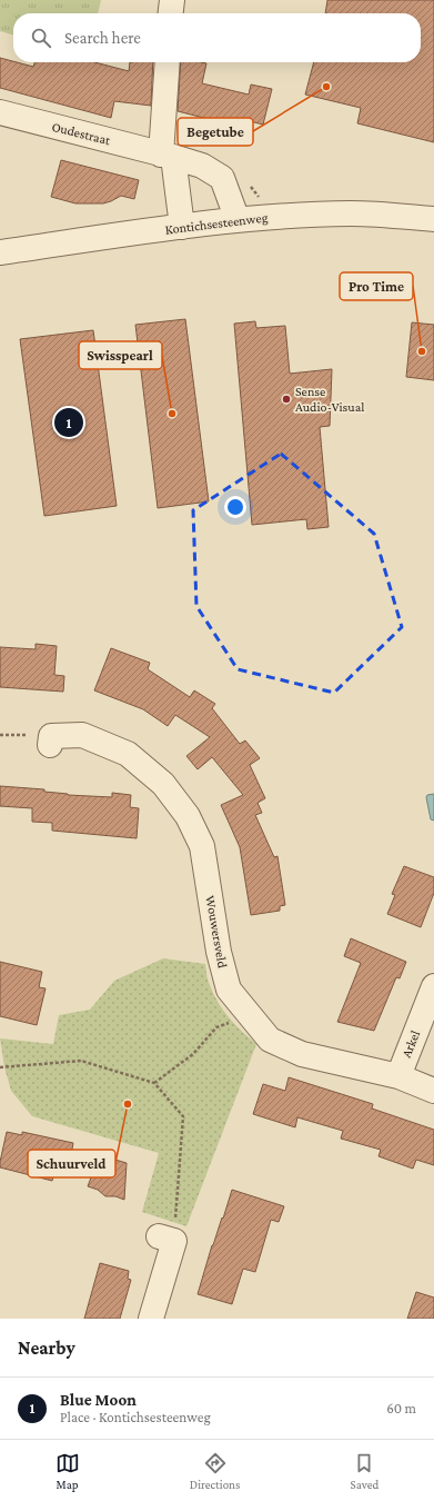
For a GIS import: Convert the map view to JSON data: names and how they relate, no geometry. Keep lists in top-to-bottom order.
{
  "streets": {
    "street": [
      "Oudestraat",
      "Kontichsesteenweg",
      "Wouwersveld",
      "Arkel"
    ]
  },
  "crossings": [
    ["Oudestraat", "Kontichsesteenweg"],
    ["Wouwersveld", "Arkel"]
  ],
  "places": [
    "Begetube",
    "Pro Time",
    "Sense Audio-Visual",
    "Swisspearl",
    "Schuurveld"
  ],
  "page": {
    "search": "Search here",
    "pins": "1",
    "heading": "Nearby",
    "list": [
      {
        "mark": "1",
        "name": "Blue Moon",
        "note": "Place · Kontichsesteenweg",
        "value": "60 m"
      }
    ],
    "nav": ["Map", "Directions", "Saved"]
  }
}
